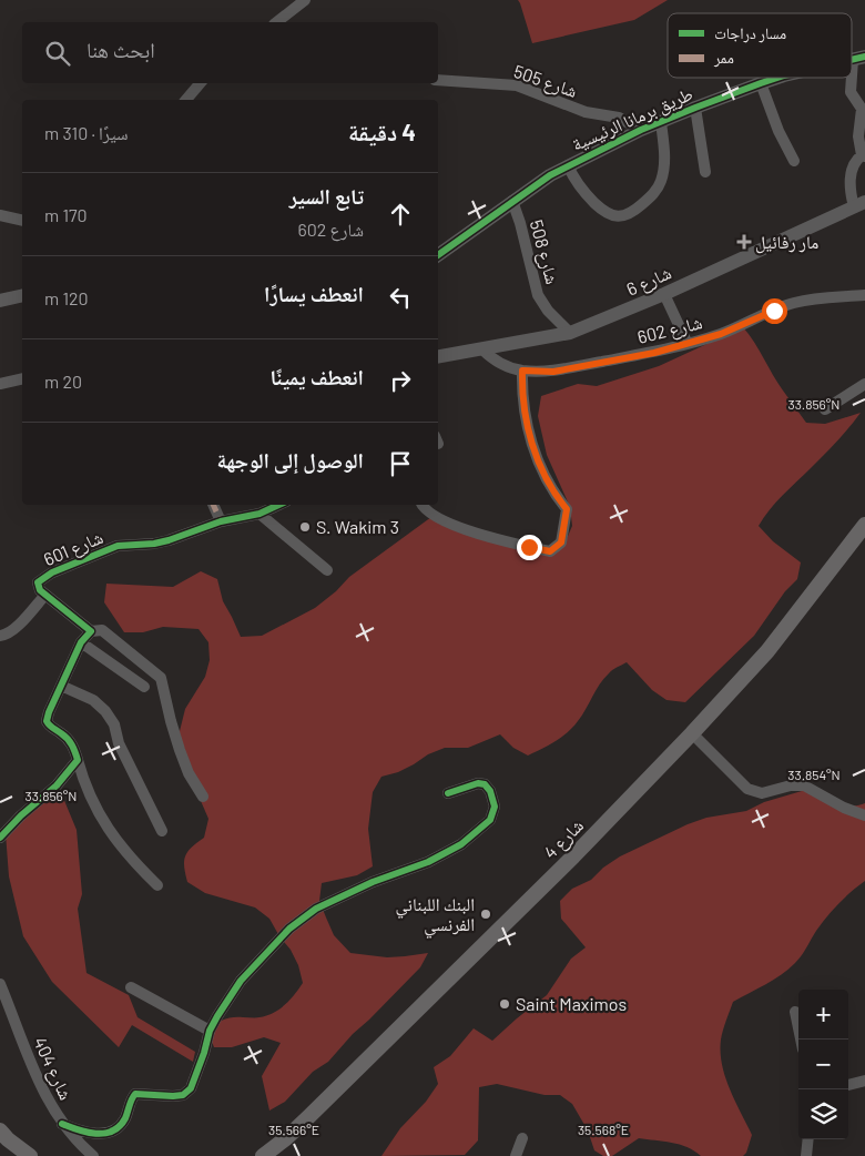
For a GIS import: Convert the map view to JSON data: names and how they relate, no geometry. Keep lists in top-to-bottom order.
{
  "streets": {
    "main road": ["شارع 4"],
    "street": [
      "شارع 505",
      "طريق برمانا الرئيسية",
      "شارع 508",
      "شارع 6",
      "شارع 602",
      "شارع 601",
      "شارع 404"
    ]
  },
  "crossings": [
    ["شارع 505", "طريق برمانا الرئيسية"],
    ["طريق برمانا الرئيسية", "شارع 508"],
    ["شارع 508", "شارع 6"],
    ["شارع 6", "شارع 602"]
  ],
  "places": {
    "health": ["مار رفائيل"],
    "other": ["S. Wakim 3", "البنك اللبناني الفرنسي", "Saint Maximos"]
  },
  "legend": ["مسار دراجات", "ممر"],
  "page": {
    "search": "ابحث هنا",
    "heading": ["4 دقيقة", "سيرًا · 310 m"],
    "list": [
      ["تابع السير", "شارع 602", "170 m"],
      ["انعطف يسارًا", "120 m"],
      ["انعطف يمينًا", "20 m"],
      "الوصول إلى الوجهة"
    ],
    "map_buttons": ["+", "−"]
  },
  "coordinates": [
    "33.856°N",
    "33.854°N",
    "35.566°E",
    "35.568°E"
  ]
}
